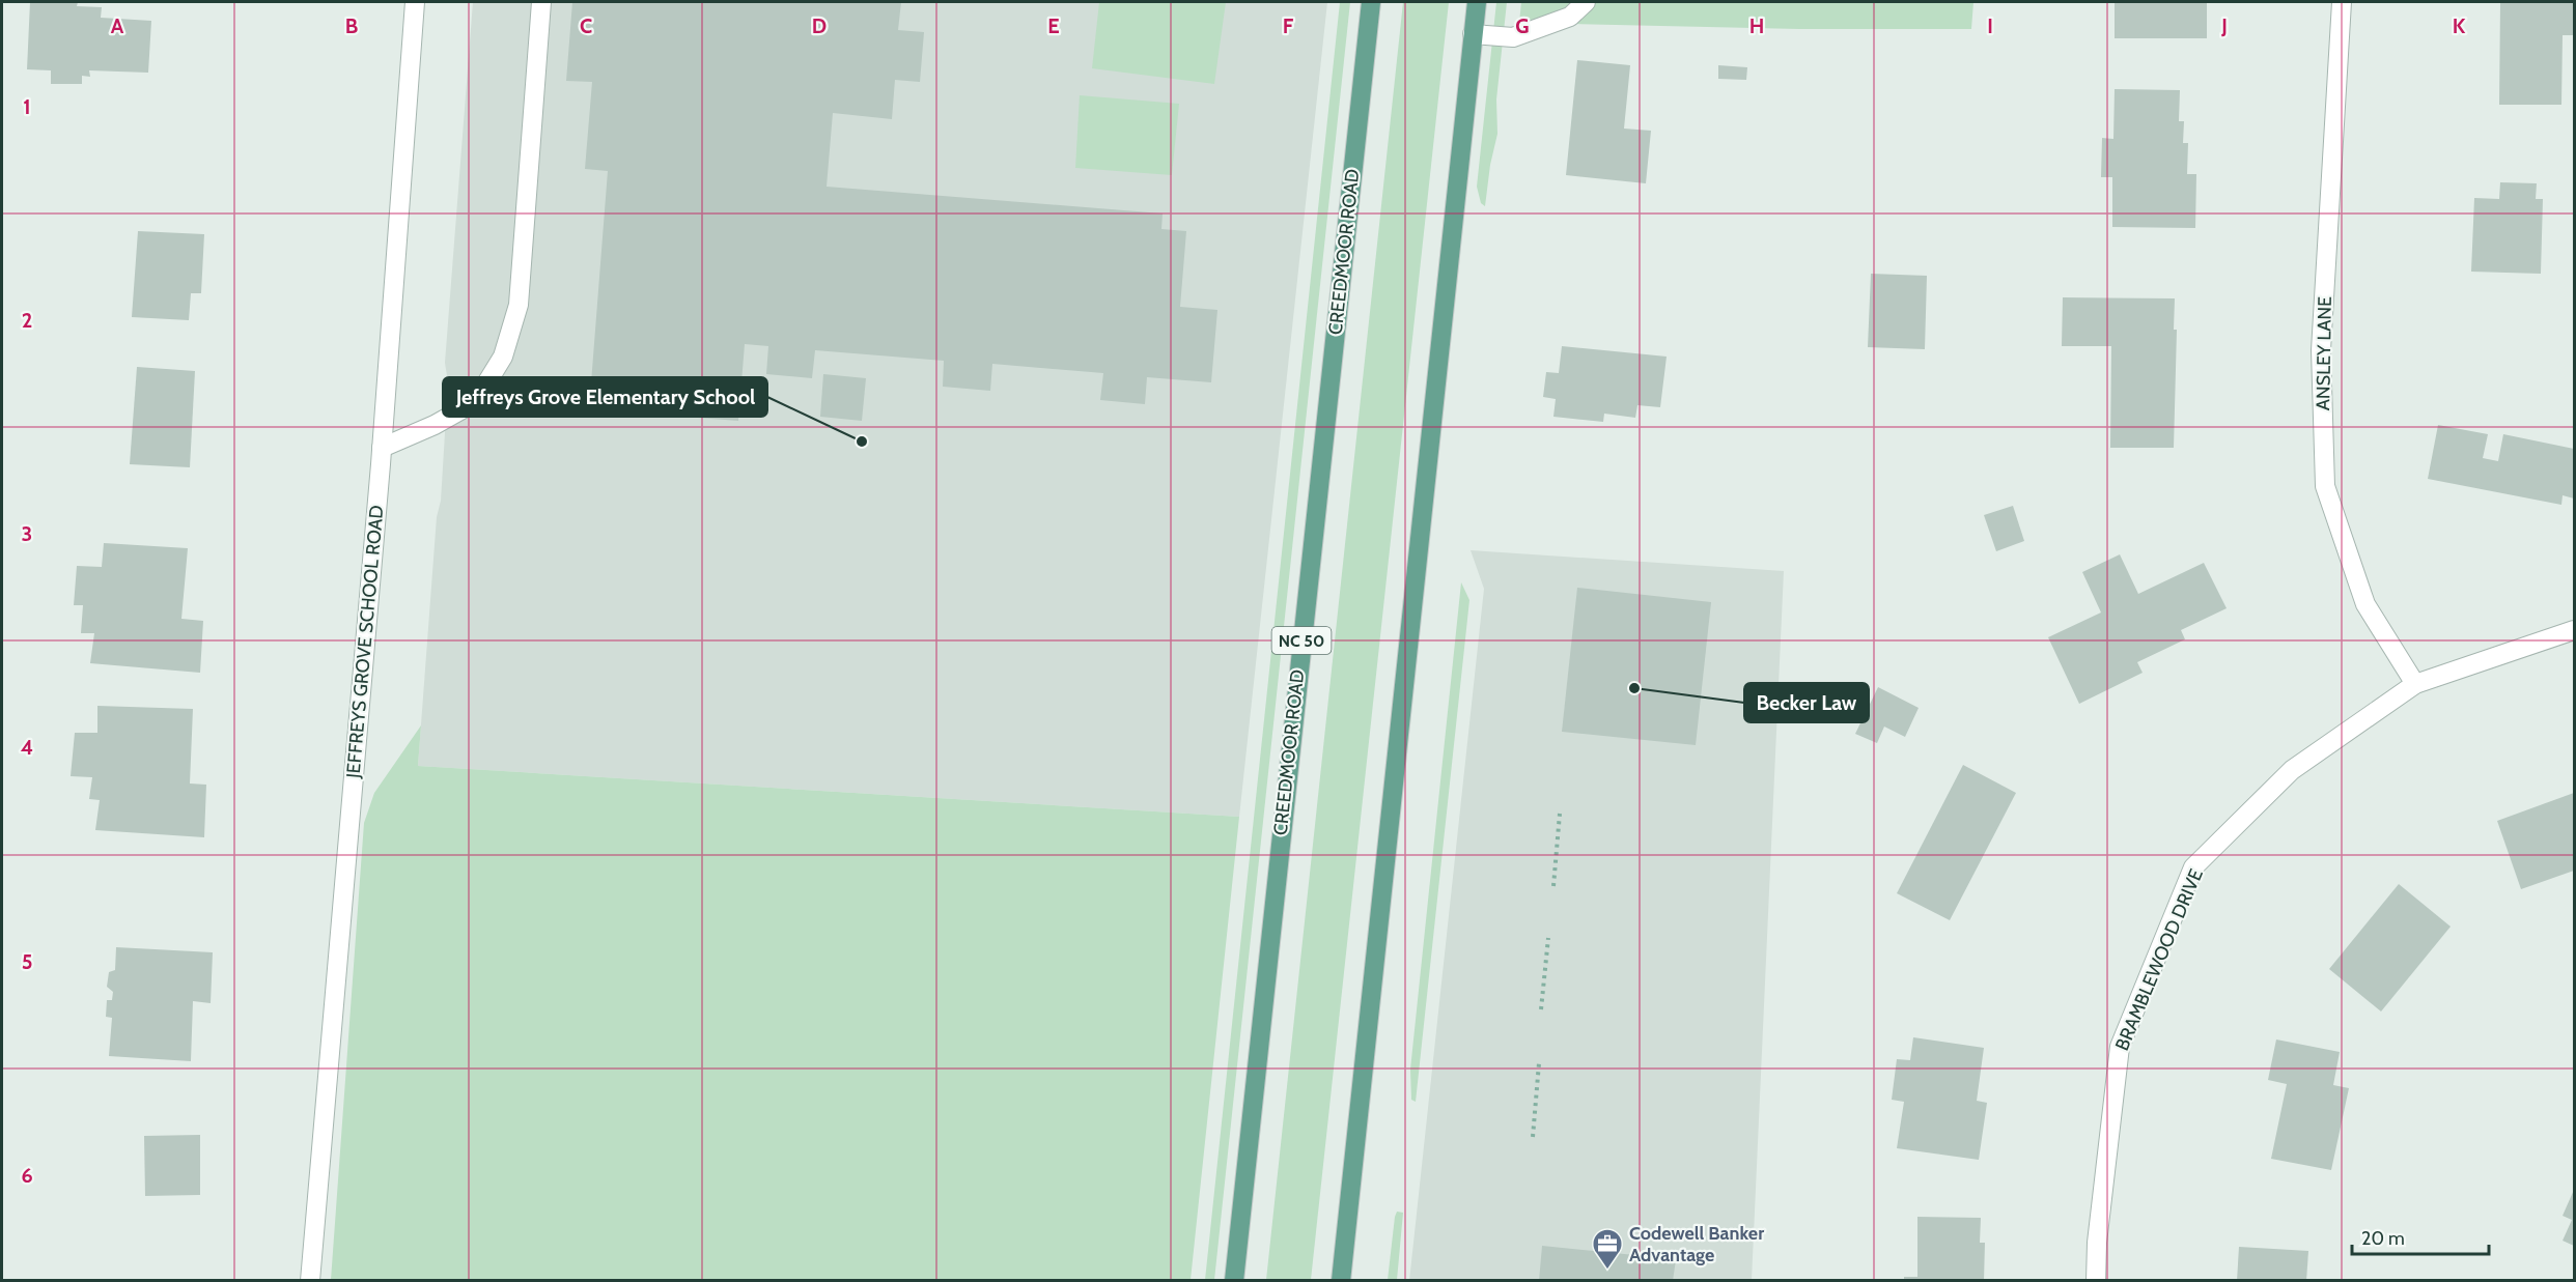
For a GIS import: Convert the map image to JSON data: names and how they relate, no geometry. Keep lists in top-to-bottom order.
{
  "streets": {
    "main road": ["CREEDMOOR ROAD", "NC 50"],
    "street": ["ANSLEY LANE", "JEFFREYS GROVE SCHOOL ROAD", "BRAMBLEWOOD DRIVE"]
  },
  "crossings": [
    ["ANSLEY LANE", "BRAMBLEWOOD DRIVE"]
  ],
  "places": {
    "other": ["Jeffreys Grove Elementary School", "Becker Law"],
    "office": ["Codewell Banker Advantage"]
  },
  "scale_bar": "20 m",
  "grid": {
    "columns": [
      "A",
      "B",
      "C",
      "D",
      "E",
      "F",
      "G",
      "H",
      "I",
      "J",
      "K"
    ],
    "rows": [
      "1",
      "2",
      "3",
      "4",
      "5",
      "6"
    ]
  }
}
